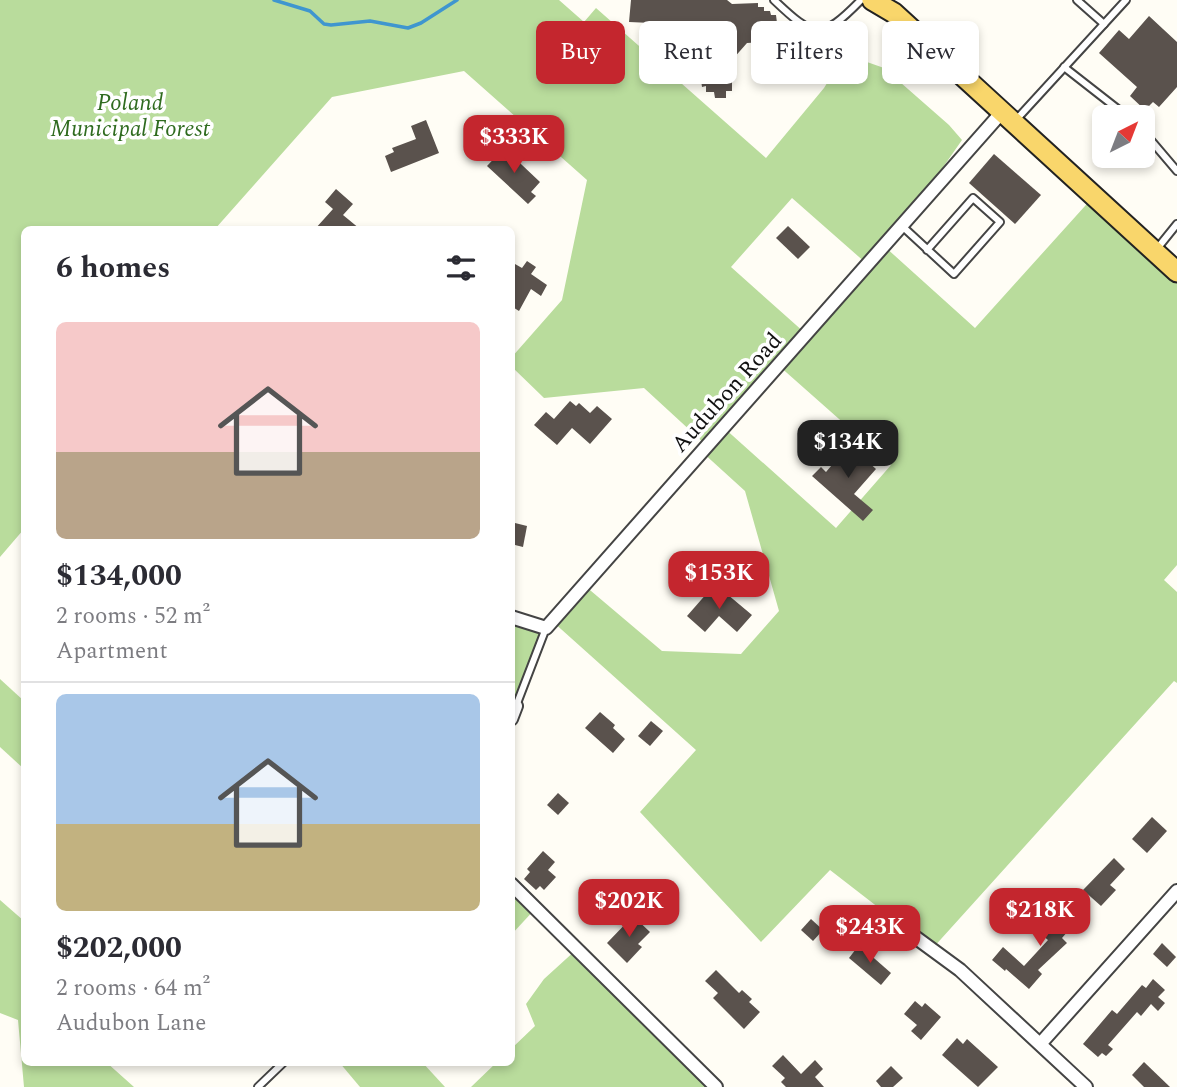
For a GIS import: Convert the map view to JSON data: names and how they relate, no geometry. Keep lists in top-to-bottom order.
{
  "streets": {
    "street": ["Audubon Road"]
  },
  "parks": ["Poland Municipal Forest"],
  "north": "top right",
  "page": {
    "chip": [
      "Buy",
      "Rent",
      "Filters",
      "New"
    ],
    "price": [
      "$333K",
      "$134K",
      "$153K",
      "$202K",
      "$218K",
      "$243K"
    ],
    "heading": "6 homes",
    "list": [
      {
        "name": "$134,000",
        "note": "2 rooms · 52 m² · Apartment"
      },
      {
        "name": "$202,000",
        "note": "2 rooms · 64 m² · Audubon Lane"
      }
    ]
  }
}
